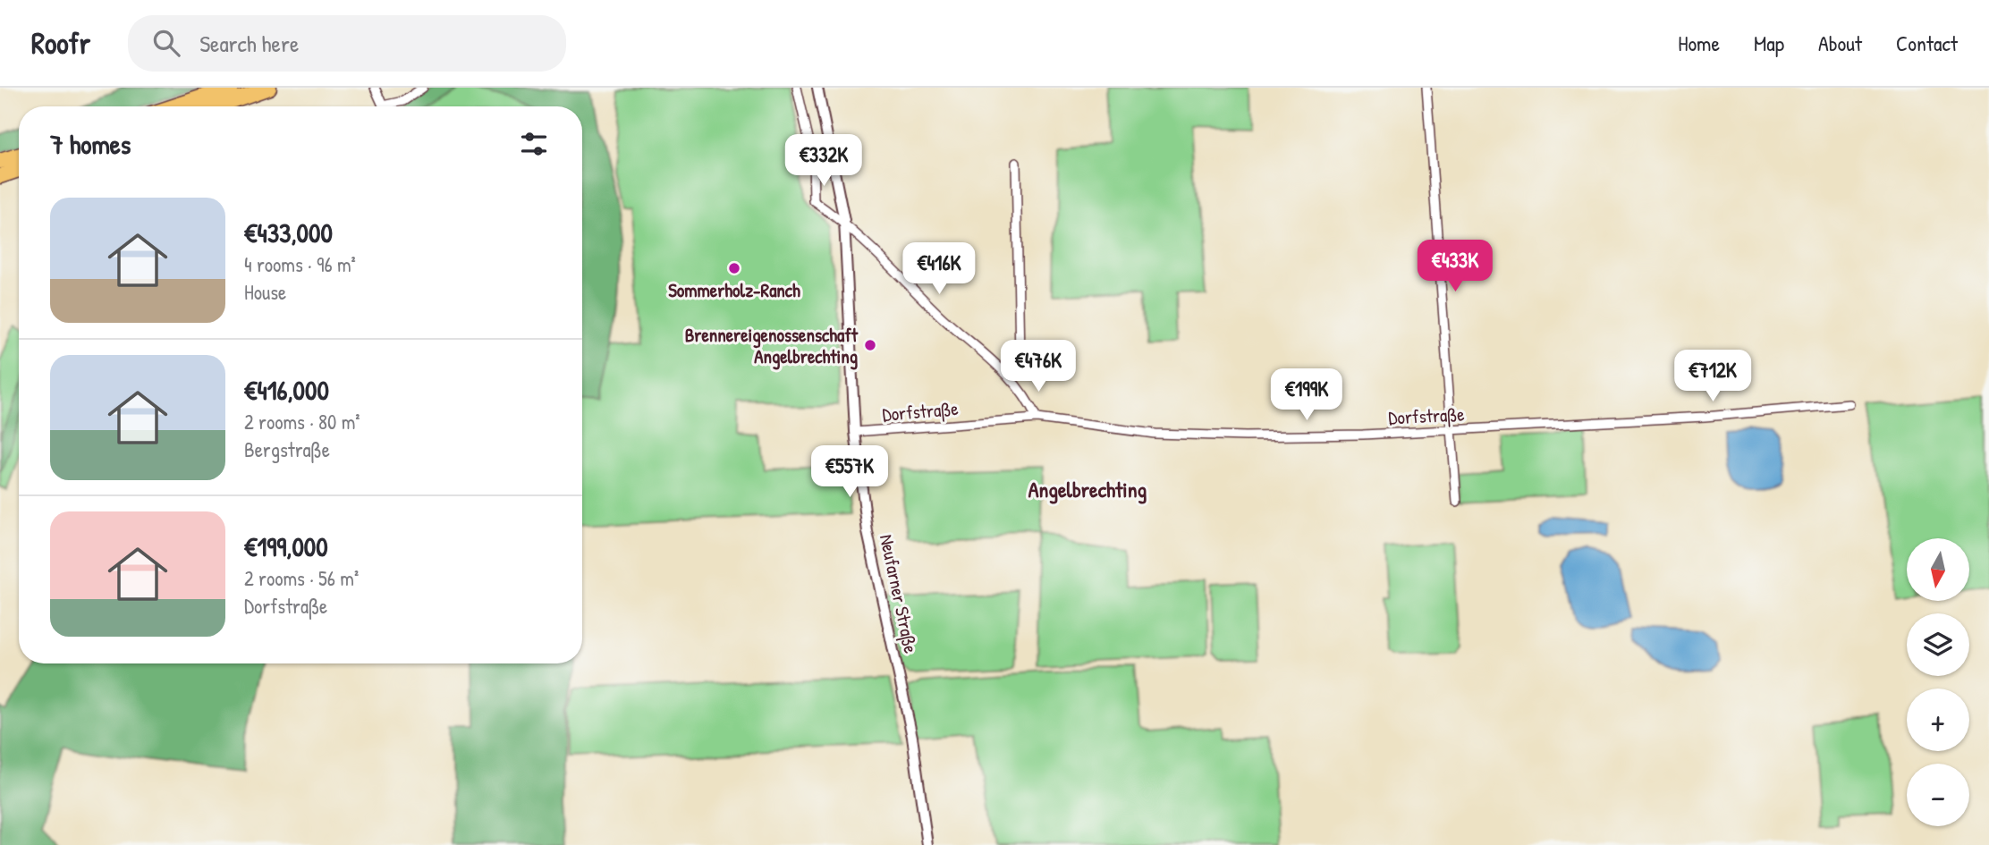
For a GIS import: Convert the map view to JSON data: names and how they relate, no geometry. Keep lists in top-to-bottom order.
{
  "streets": {
    "street": ["Dorfstraße", "Neufarner Straße"]
  },
  "crossings": [
    ["Dorfstraße", "Neufarner Straße"]
  ],
  "districts": ["Angelbrechting"],
  "places": ["Sommerholz-Ranch", "Brennereigenossenschaft Angelbrechting"],
  "north": "bottom",
  "page": {
    "header": "Roofr",
    "search": "Search here",
    "nav": [
      "Home",
      "Map",
      "About",
      "Contact"
    ],
    "heading": "7 homes",
    "price": [
      "€332K",
      "€433K",
      "€416K",
      "€476K",
      "€712K",
      "€199K",
      "€557K"
    ],
    "list": [
      {
        "name": "€433,000",
        "note": "4 rooms · 96 m² · House"
      },
      {
        "name": "€416,000",
        "note": "2 rooms · 80 m² · Bergstraße"
      },
      {
        "name": "€199,000",
        "note": "2 rooms · 56 m² · Dorfstraße"
      }
    ],
    "map_buttons": ["+", "−"]
  }
}
